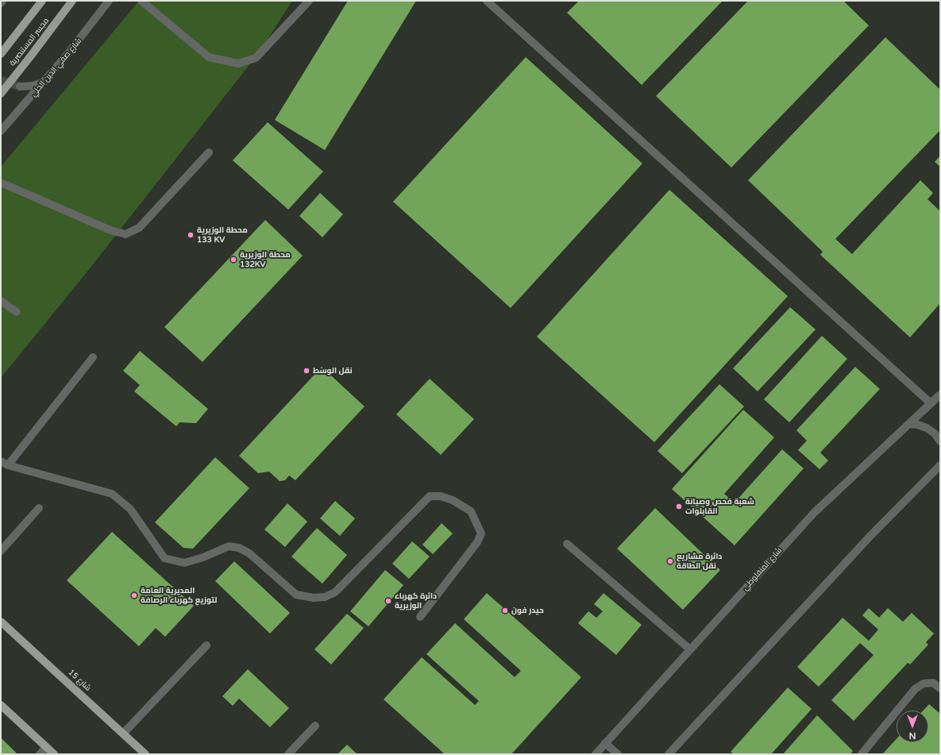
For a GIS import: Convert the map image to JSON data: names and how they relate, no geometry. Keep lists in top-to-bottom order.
{
  "streets": {
    "main road": ["مجسر المستنصرية", "شارع 15"],
    "street": ["شارع صفي الدين الحلي", "شارع المنفلوطي"]
  },
  "places": [
    "محطة الوزيرية 133 KV",
    "محطة الوزيرية 132KV",
    "نقل الوسط",
    "شعبة فحص وصيانة القابلوات",
    "دائرة مشاريع نقل الطاقة",
    "المديرية العامة لتوزيع كهرباء الرصافة",
    "دائرة كهرباء الوزيرية",
    "حيدر فون"
  ],
  "north": "bottom"
}
